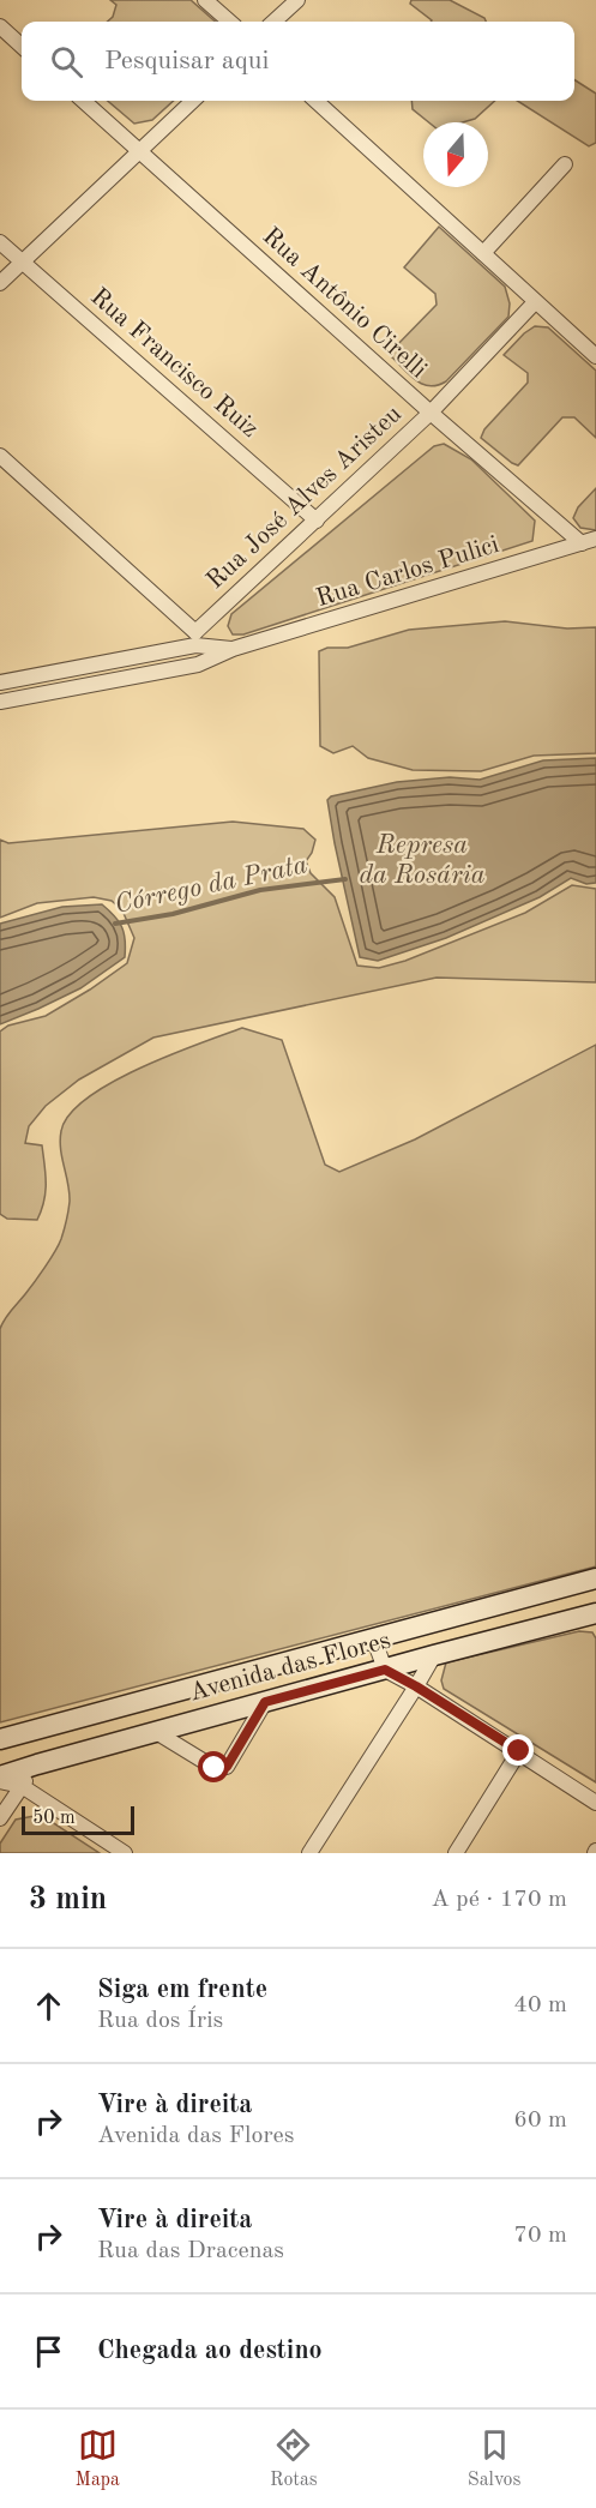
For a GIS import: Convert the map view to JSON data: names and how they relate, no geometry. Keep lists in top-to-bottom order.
{
  "streets": {
    "street": [
      "Rua Antônio Cirelli",
      "Rua Francisco Ruiz",
      "Rua José Alves Aristeu",
      "Rua Carlos Pulici",
      "Avenida das Flores"
    ]
  },
  "crossings": [
    ["Rua Antônio Cirelli", "Rua José Alves Aristeu"],
    ["Rua Antônio Cirelli", "Rua Carlos Pulici"],
    ["Rua Francisco Ruiz", "Rua José Alves Aristeu"]
  ],
  "water": ["Represa da Rosária", "Córrego da Prata"],
  "scale_bar": "50 m",
  "north": "bottom",
  "page": {
    "search": "Pesquisar aqui",
    "scale": "50 m",
    "heading": ["3 min", "A pé · 170 m"],
    "list": [
      ["Siga em frente", "Rua dos Íris", "40 m"],
      ["Vire à direita", "Avenida das Flores", "60 m"],
      ["Vire à direita", "Rua das Dracenas", "70 m"],
      "Chegada ao destino"
    ],
    "nav": ["Mapa", "Rotas", "Salvos"]
  }
}
